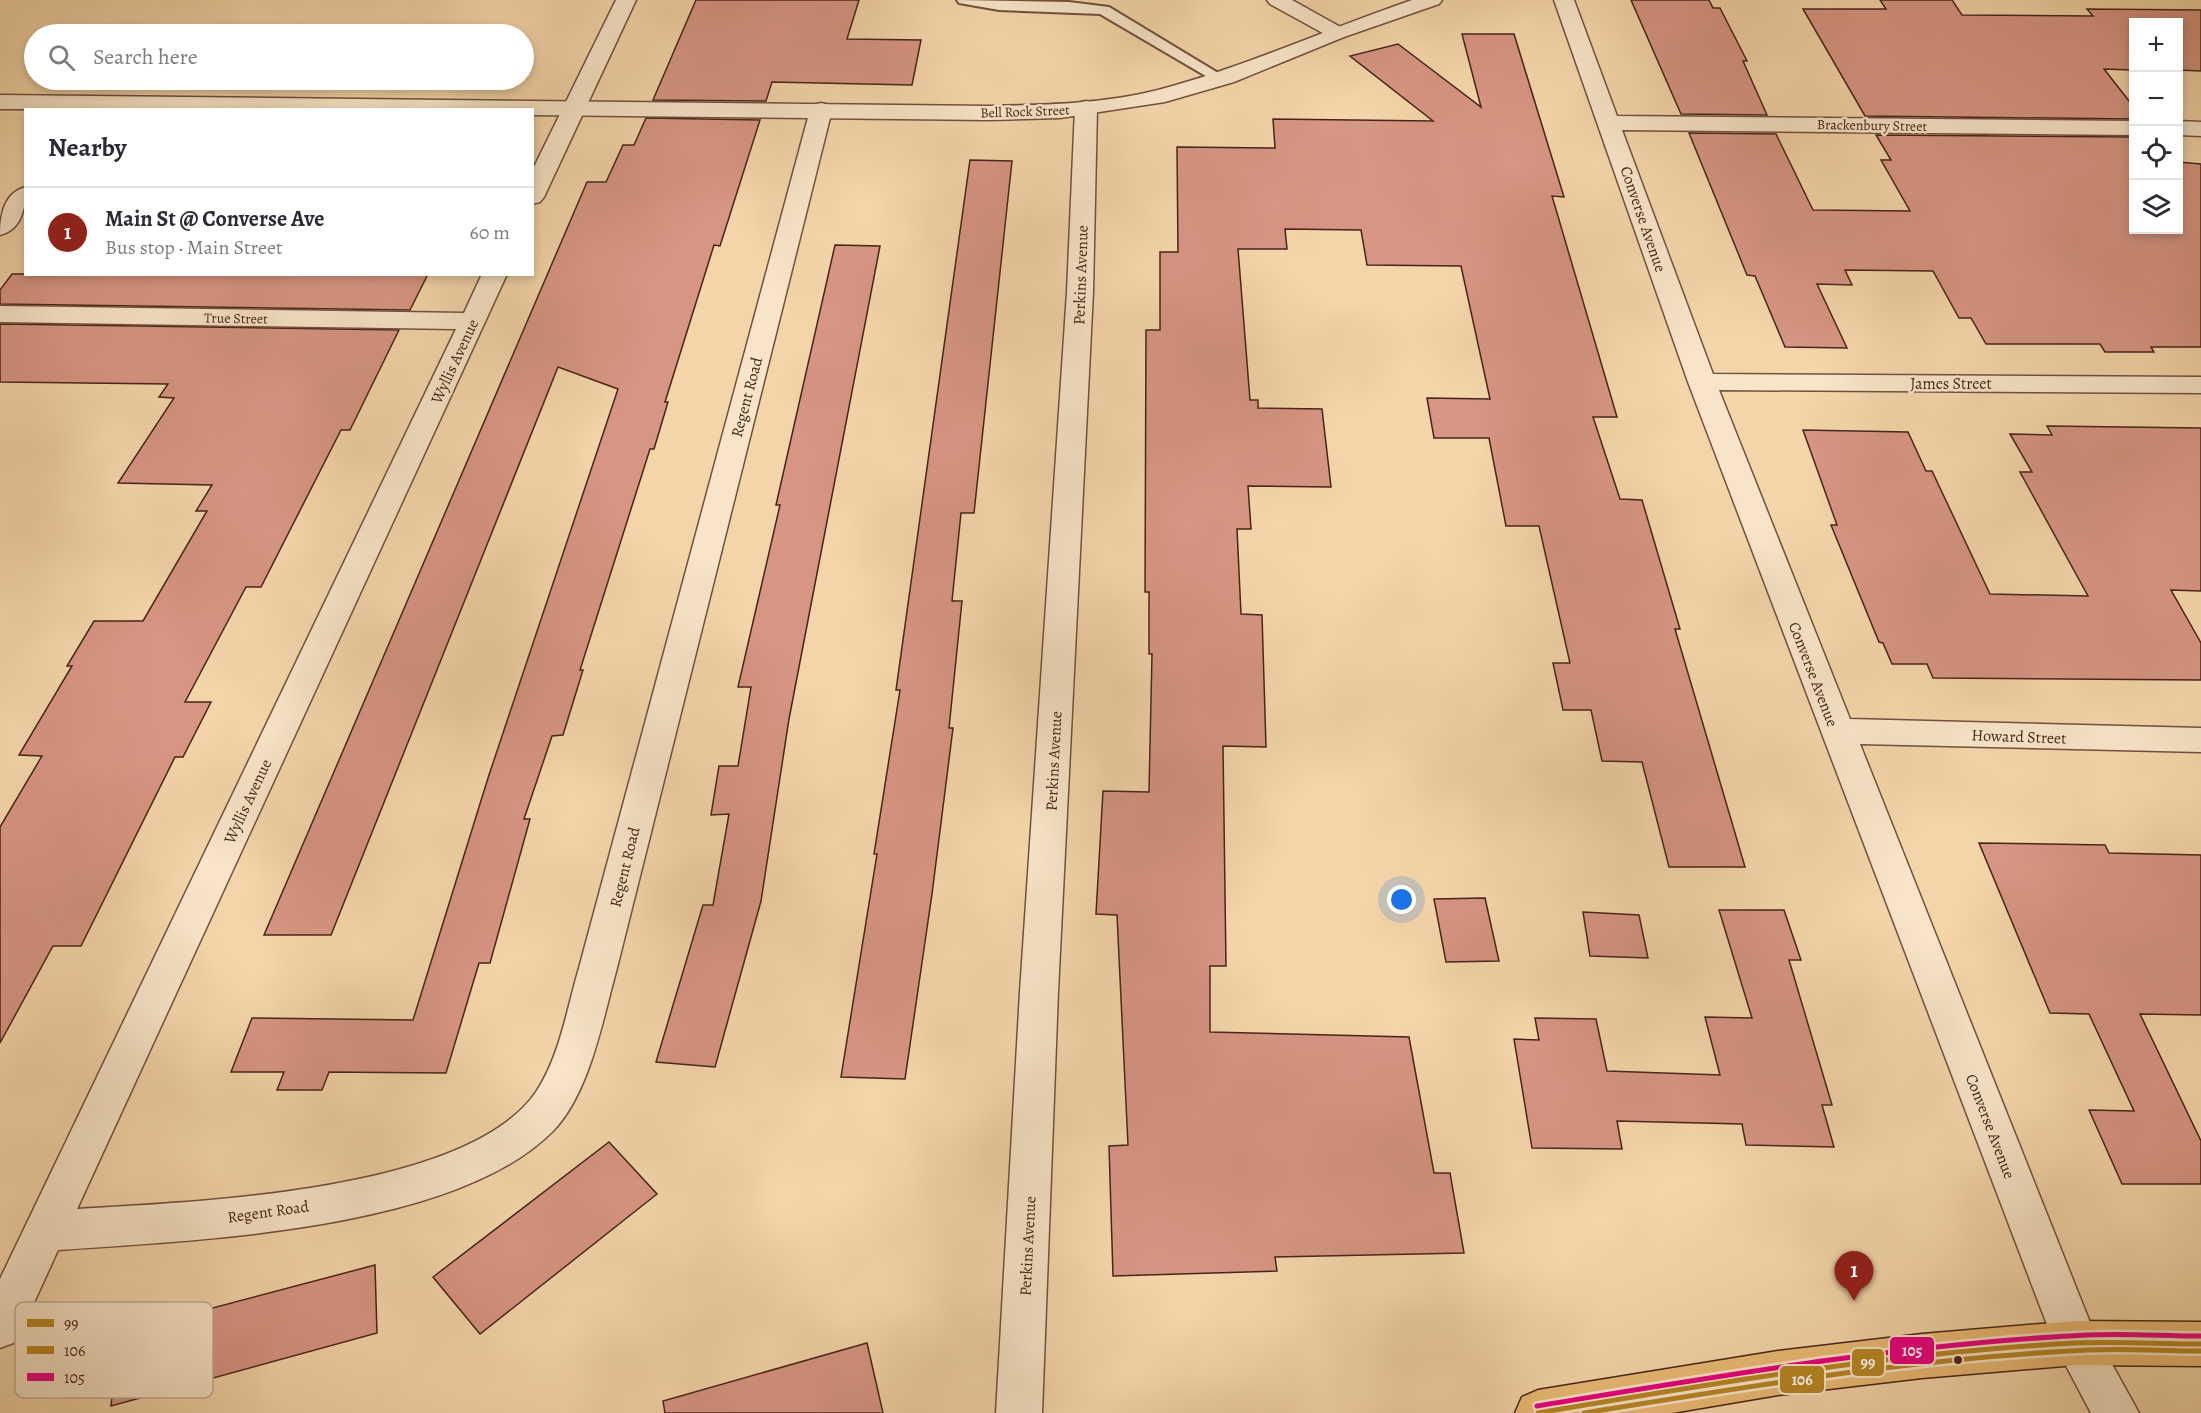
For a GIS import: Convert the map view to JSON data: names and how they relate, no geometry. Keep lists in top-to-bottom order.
{
  "streets": {
    "street": [
      "Bell Rock Street",
      "Brackenbury Street",
      "Converse Avenue",
      "Perkins Avenue",
      "True Street",
      "Wyllis Avenue",
      "James Street",
      "Regent Road",
      "Howard Street"
    ]
  },
  "crossings": [
    ["Bell Rock Street", "Perkins Avenue"],
    ["Bell Rock Street", "Regent Road"],
    ["Brackenbury Street", "Converse Avenue"],
    ["Converse Avenue", "James Street"],
    ["Converse Avenue", "Howard Street"],
    ["True Street", "Wyllis Avenue"],
    ["Wyllis Avenue", "Regent Road"]
  ],
  "lines": ["transit line 105", "transit line 99", "transit line 106"],
  "legend": ["99", "106", "105"],
  "page": {
    "map_buttons": ["+", "−"],
    "search": "Search here",
    "heading": "Nearby",
    "list": [
      {
        "mark": "1",
        "name": "Main St @ Converse Ave",
        "note": "Bus stop · Main Street",
        "value": "60 m"
      }
    ],
    "pins": "1"
  }
}
